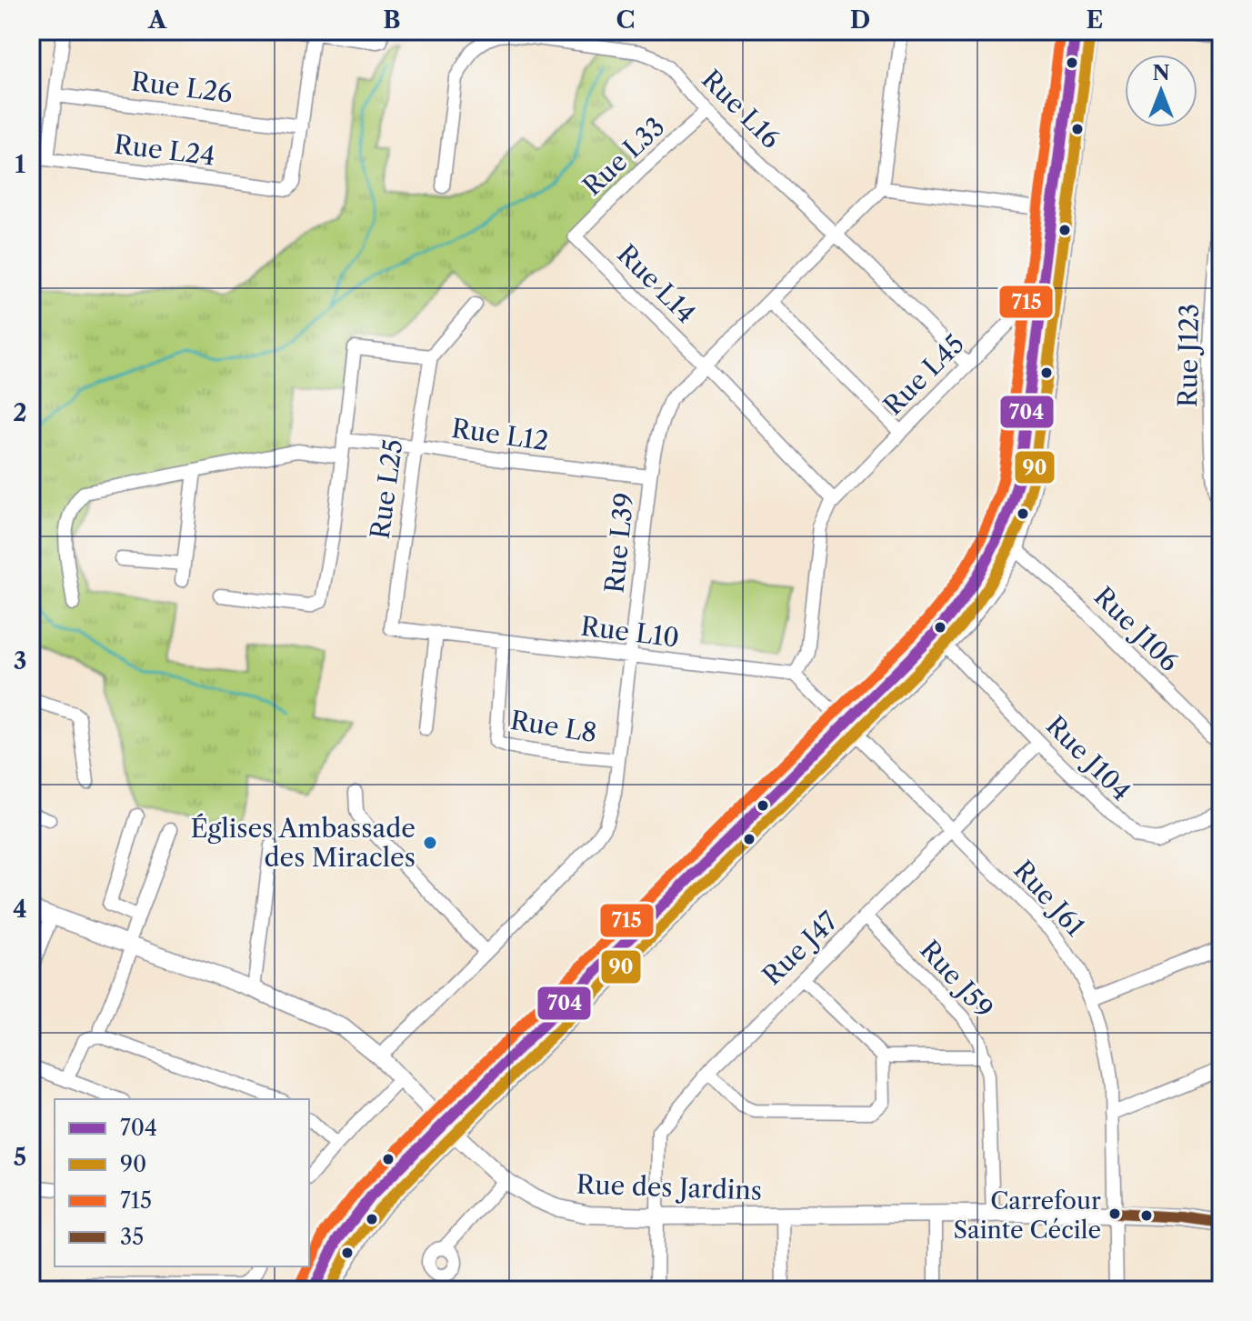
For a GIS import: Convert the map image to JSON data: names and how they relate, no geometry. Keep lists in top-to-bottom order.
{
  "streets": {
    "main road": ["Rue des Jardins"],
    "street": [
      "Rue L26",
      "Rue L16",
      "Rue L24",
      "Rue L33",
      "Rue L14",
      "Rue J123",
      "Rue L45",
      "Rue L12",
      "Rue L25",
      "Rue L39",
      "Rue J106",
      "Rue L10",
      "Rue L8",
      "Rue J104",
      "Rue J61",
      "Rue J47",
      "Rue J59"
    ]
  },
  "crossings": [
    ["Rue L26", "Rue L24"],
    ["Rue L16", "Rue L33"],
    ["Rue L16", "Rue L45"],
    ["Rue L16", "Rue L39"],
    ["Rue L33", "Rue L14"],
    ["Rue L14", "Rue L45"],
    ["Rue L14", "Rue L39"],
    ["Rue L12", "Rue L25"],
    ["Rue L12", "Rue L39"],
    ["Rue L25", "Rue L10"],
    ["Rue L39", "Rue L10"],
    ["Rue L39", "Rue L8"],
    ["Rue L39", "Rue des Jardins"],
    ["Rue L10", "Rue L8"],
    ["Rue J104", "Rue J47"],
    ["Rue J61", "Rue J47"],
    ["Rue J61", "Rue des Jardins"],
    ["Rue J47", "Rue J59"],
    ["Rue J47", "Rue des Jardins"],
    ["Rue J59", "Rue des Jardins"]
  ],
  "places": ["Églises Ambassade des Miracles", "Carrefour Sainte Cécile"],
  "lines": [
    "transit line 704",
    "transit line 715",
    "transit line 90",
    "transit line 35"
  ],
  "legend": [
    "704",
    "90",
    "715",
    "35"
  ],
  "north": "top",
  "grid": {
    "columns": [
      "A",
      "B",
      "C",
      "D",
      "E"
    ],
    "rows": [
      "1",
      "2",
      "3",
      "4",
      "5"
    ]
  }
}
